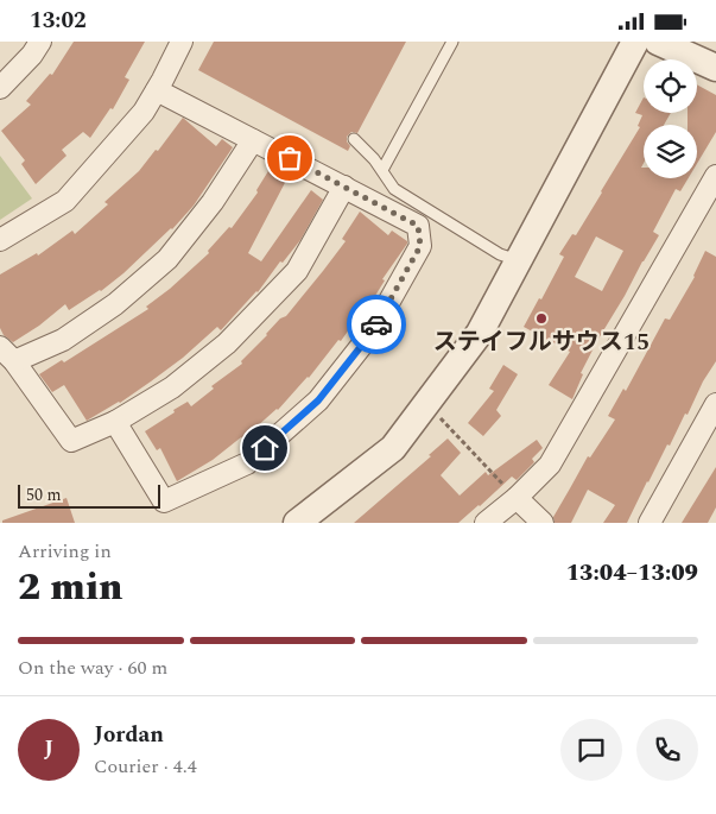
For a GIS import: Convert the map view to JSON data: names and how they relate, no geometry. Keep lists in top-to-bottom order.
{
  "places": ["ステイフルサウス15"],
  "scale_bar": "50 m",
  "page": {
    "status": "13:02",
    "scale": "50 m",
    "heading": ["2 min", "Arriving in", "13:04–13:09"],
    "panel": ["Jordan", "Courier · 4.4"],
    "bar": "On the way · 60 m",
    "round": "J"
  }
}
